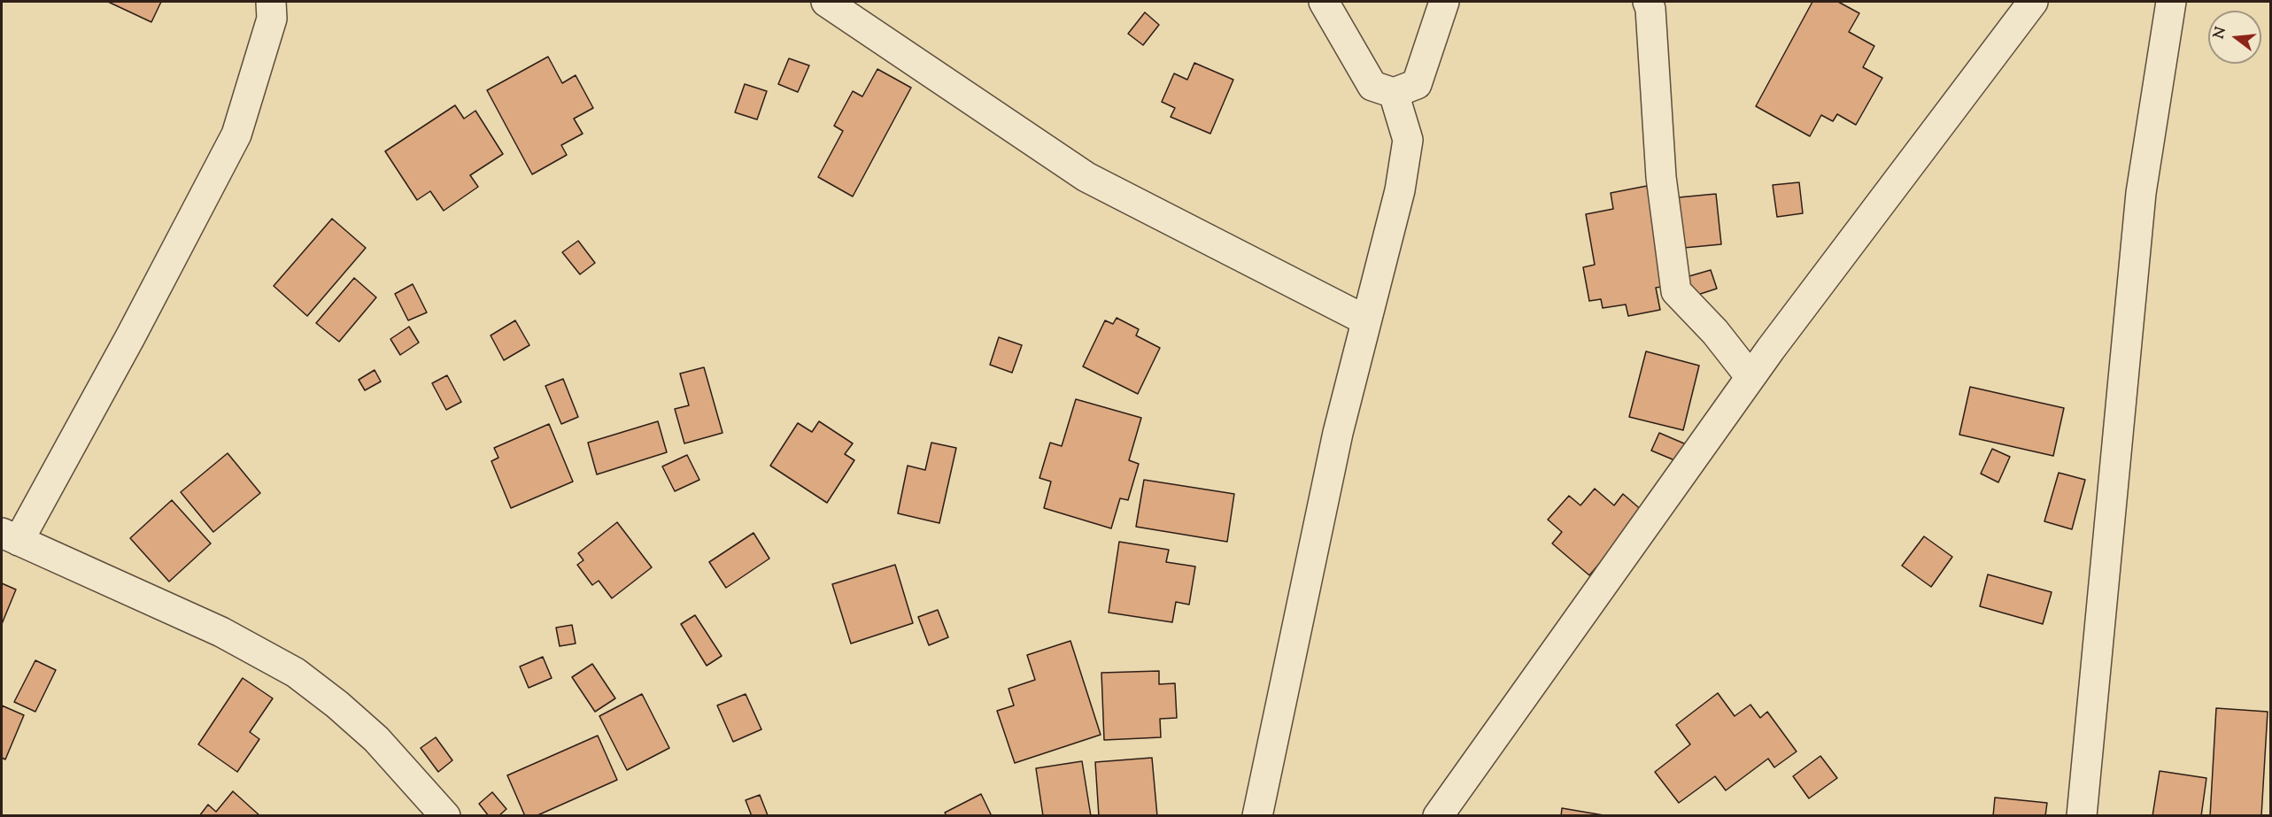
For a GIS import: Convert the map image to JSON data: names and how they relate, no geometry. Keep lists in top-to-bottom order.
{
  "north": "left"
}
